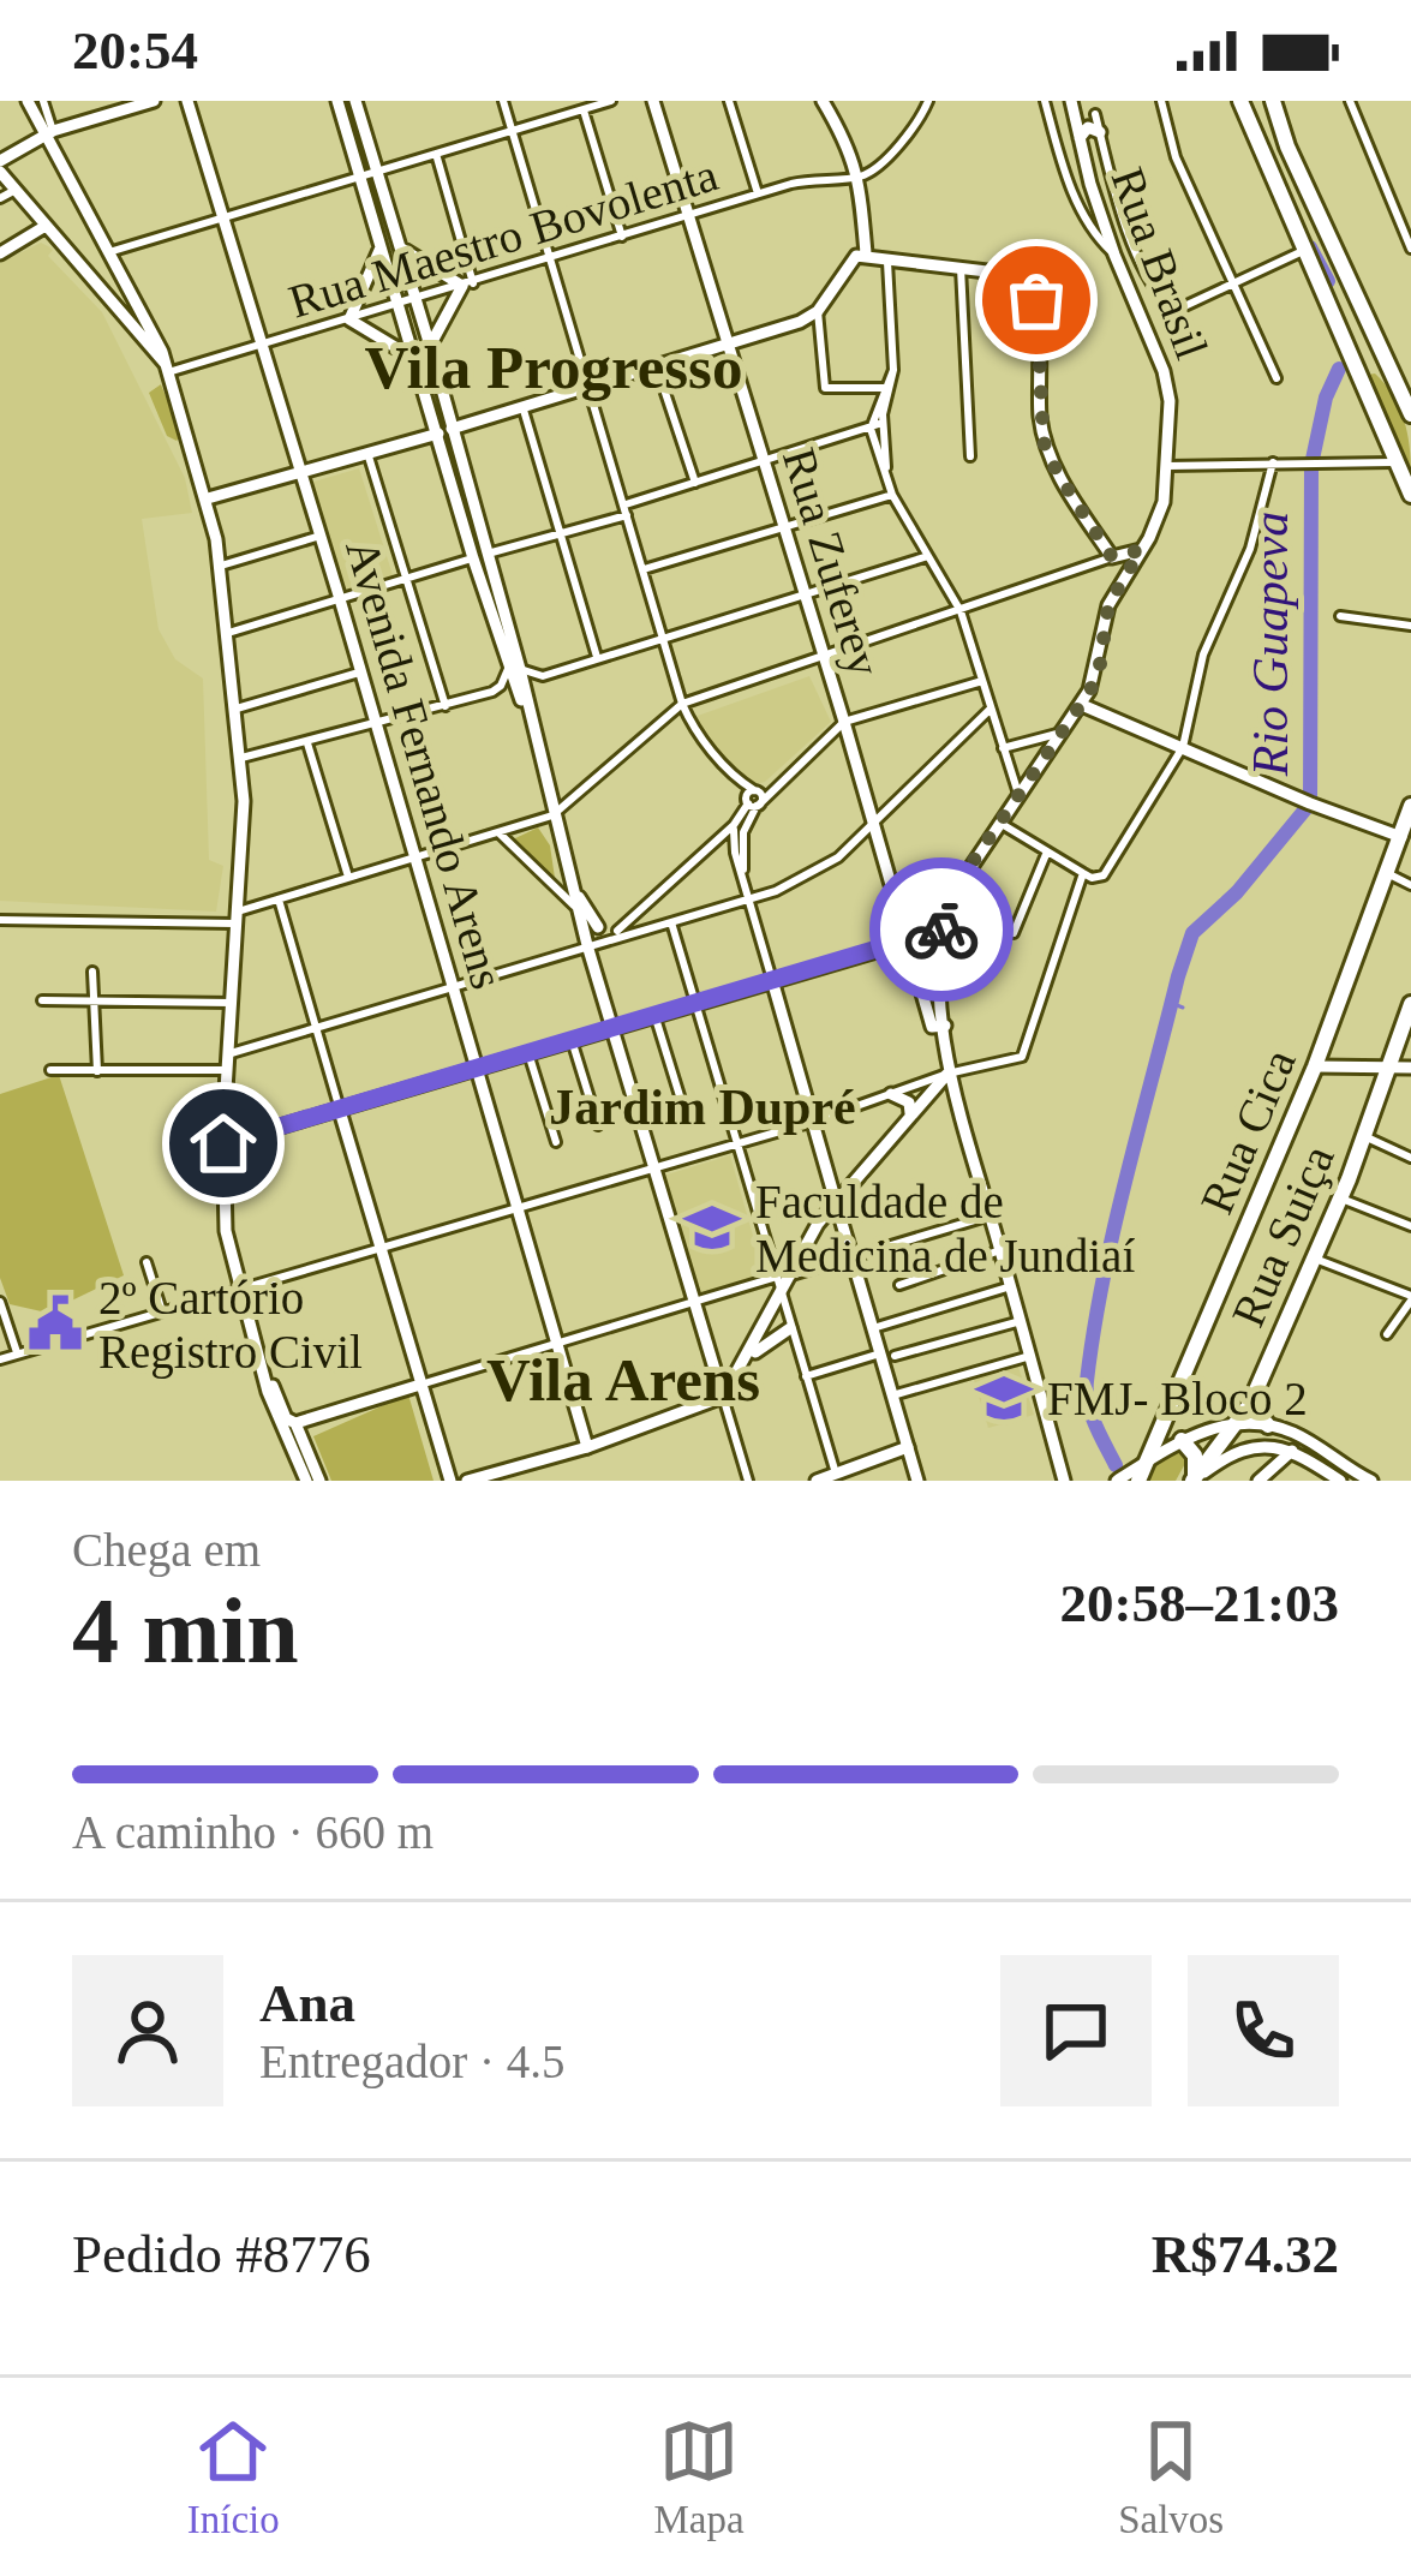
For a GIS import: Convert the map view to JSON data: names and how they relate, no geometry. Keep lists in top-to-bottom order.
{
  "streets": {
    "main road": [
      "Rua Brasil",
      "Rua Zuferey",
      "Avenida Fernando Arens",
      "Rua Cica",
      "Rua Suiça"
    ],
    "street": ["Rua Maestro Bovolenta"]
  },
  "crossings": [
    ["Rua Maestro Bovolenta", "Rua Zuferey"],
    ["Rua Maestro Bovolenta", "Avenida Fernando Arens"],
    ["Rua Brasil", "Rua Zuferey"]
  ],
  "districts": ["Vila Progresso", "Jardim Dupré", "Vila Arens"],
  "water": ["Rio Guapeva"],
  "places": {
    "school or university": ["Faculdade de Medicina de Jundiaí", "FMJ- Bloco 2"],
    "public building": ["2º Cartório Registro Civil"]
  },
  "page": {
    "status": "20:54",
    "heading": ["4 min", "Chega em", "20:58–21:03"],
    "panel": [
      "Ana",
      "Entregador · 4.5",
      "Pedido #8776",
      "R$74.32"
    ],
    "bar": "A caminho · 660 m",
    "tabs": ["Início", "Mapa", "Salvos"]
  }
}
